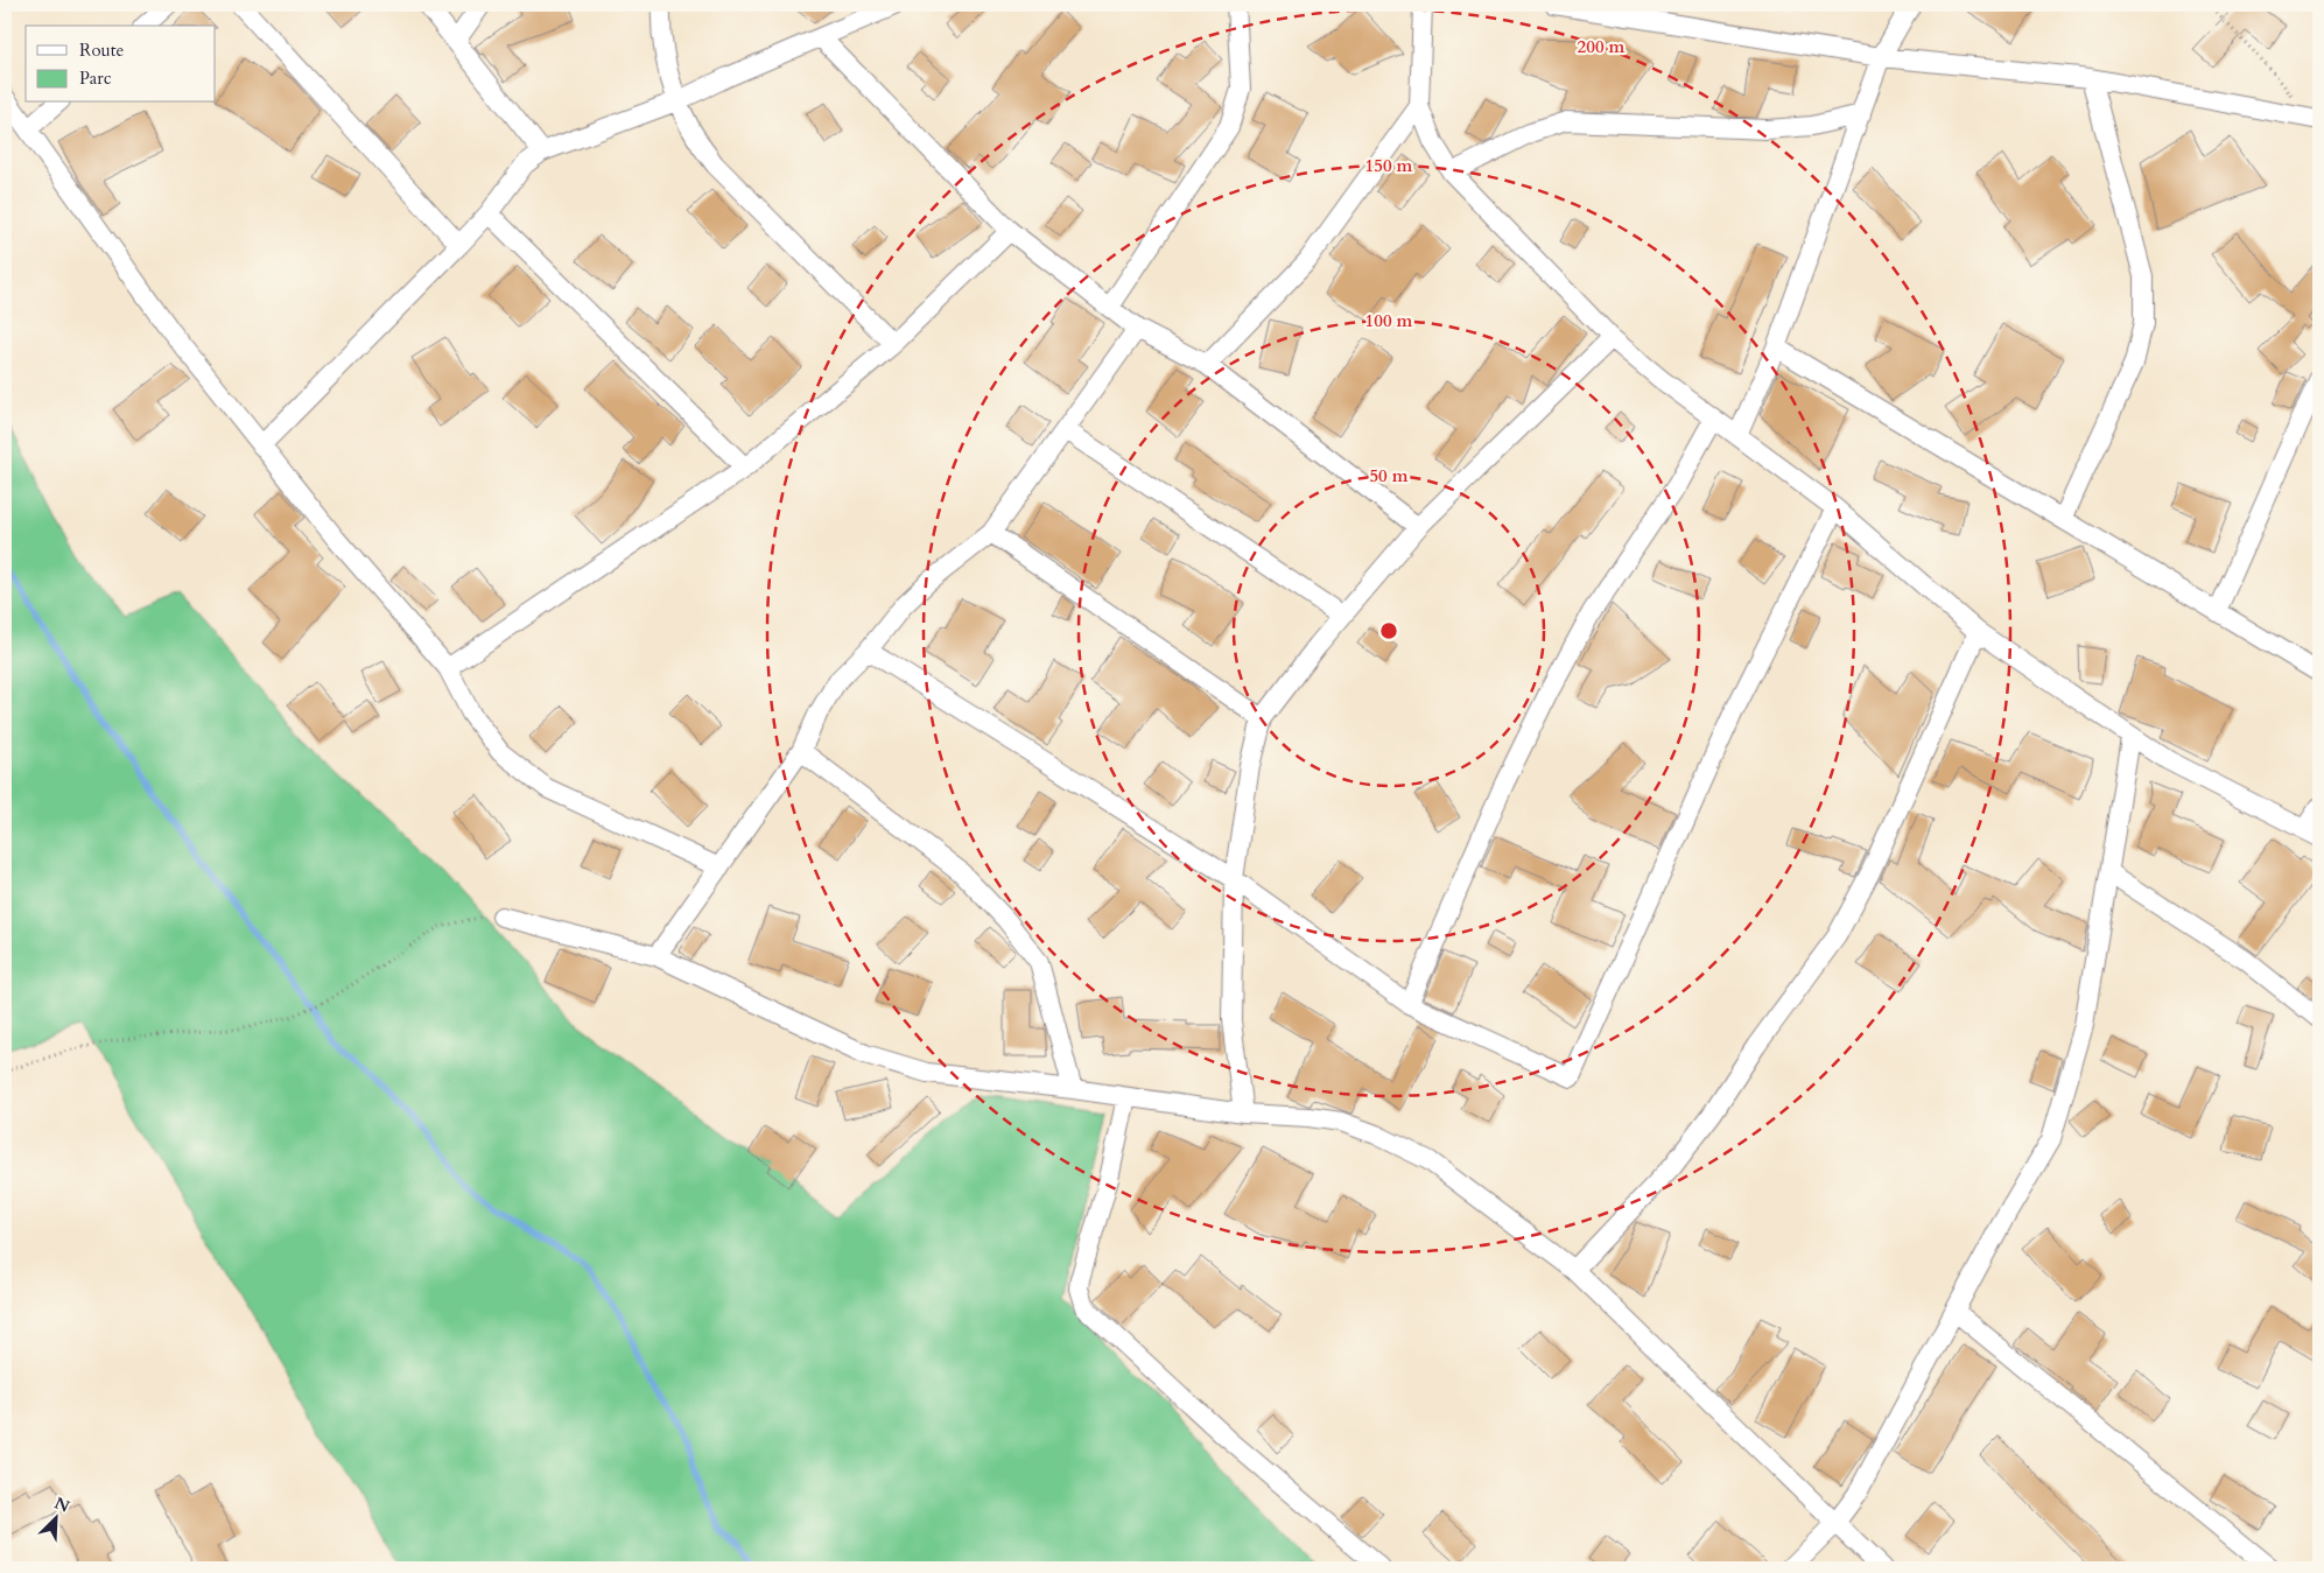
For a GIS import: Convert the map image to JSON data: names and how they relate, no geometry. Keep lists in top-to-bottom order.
{
  "legend": ["Route", "Parc"],
  "north": "top right",
  "rings": [
    "200 m",
    "150 m",
    "100 m",
    "50 m"
  ]
}
